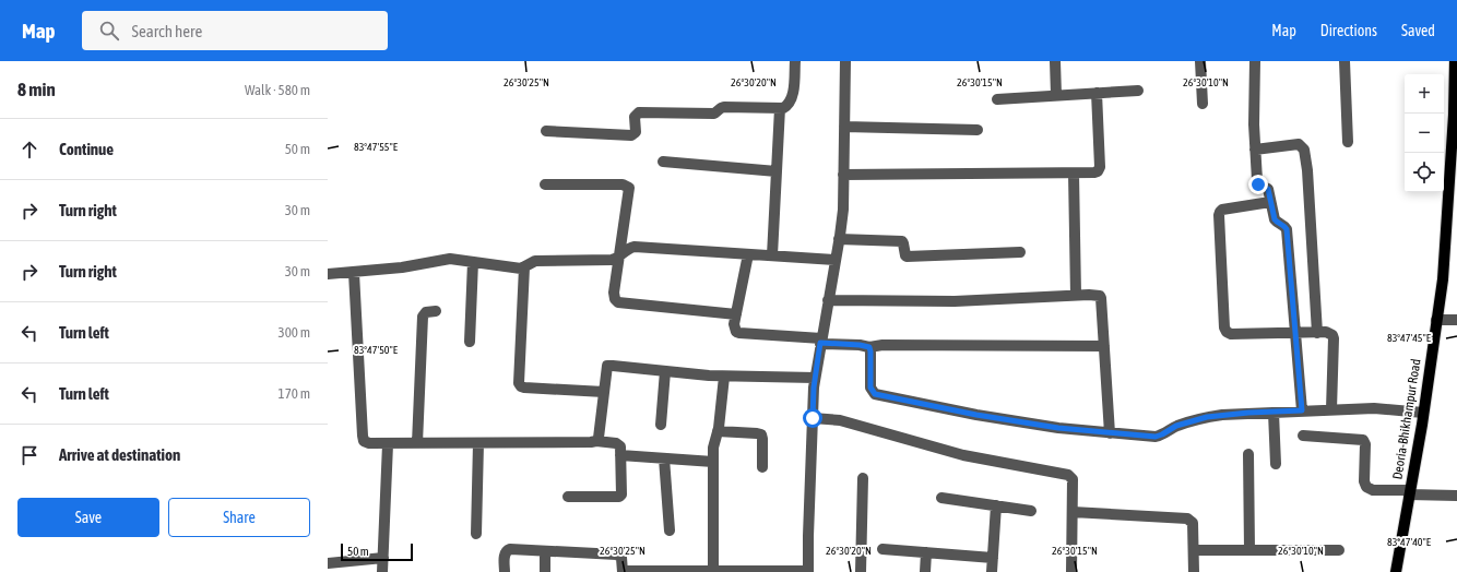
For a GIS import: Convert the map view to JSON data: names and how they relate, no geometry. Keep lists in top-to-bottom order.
{
  "streets": {
    "main road": ["Deoria-Bhikhampur Road"]
  },
  "scale_bar": "50 m",
  "page": {
    "header": "Map",
    "search": "Search here",
    "nav": ["Map", "Directions", "Saved"],
    "heading": ["8 min", "Walk · 580 m"],
    "map_buttons": ["+", "−"],
    "list": [
      ["Continue", "50 m"],
      ["Turn right", "30 m"],
      ["Turn right", "30 m"],
      ["Turn left", "300 m"],
      ["Turn left", "170 m"],
      "Arrive at destination"
    ],
    "buttons": ["Save", "Share"],
    "scale": "50 m"
  },
  "coordinates": [
    "26°30'25\"N",
    "26°30'20\"N",
    "26°30'15\"N",
    "26°30'10\"N",
    "83°47'55\"E",
    "83°47'45\"E",
    "83°47'50\"E",
    "83°47'40\"E"
  ]
}
